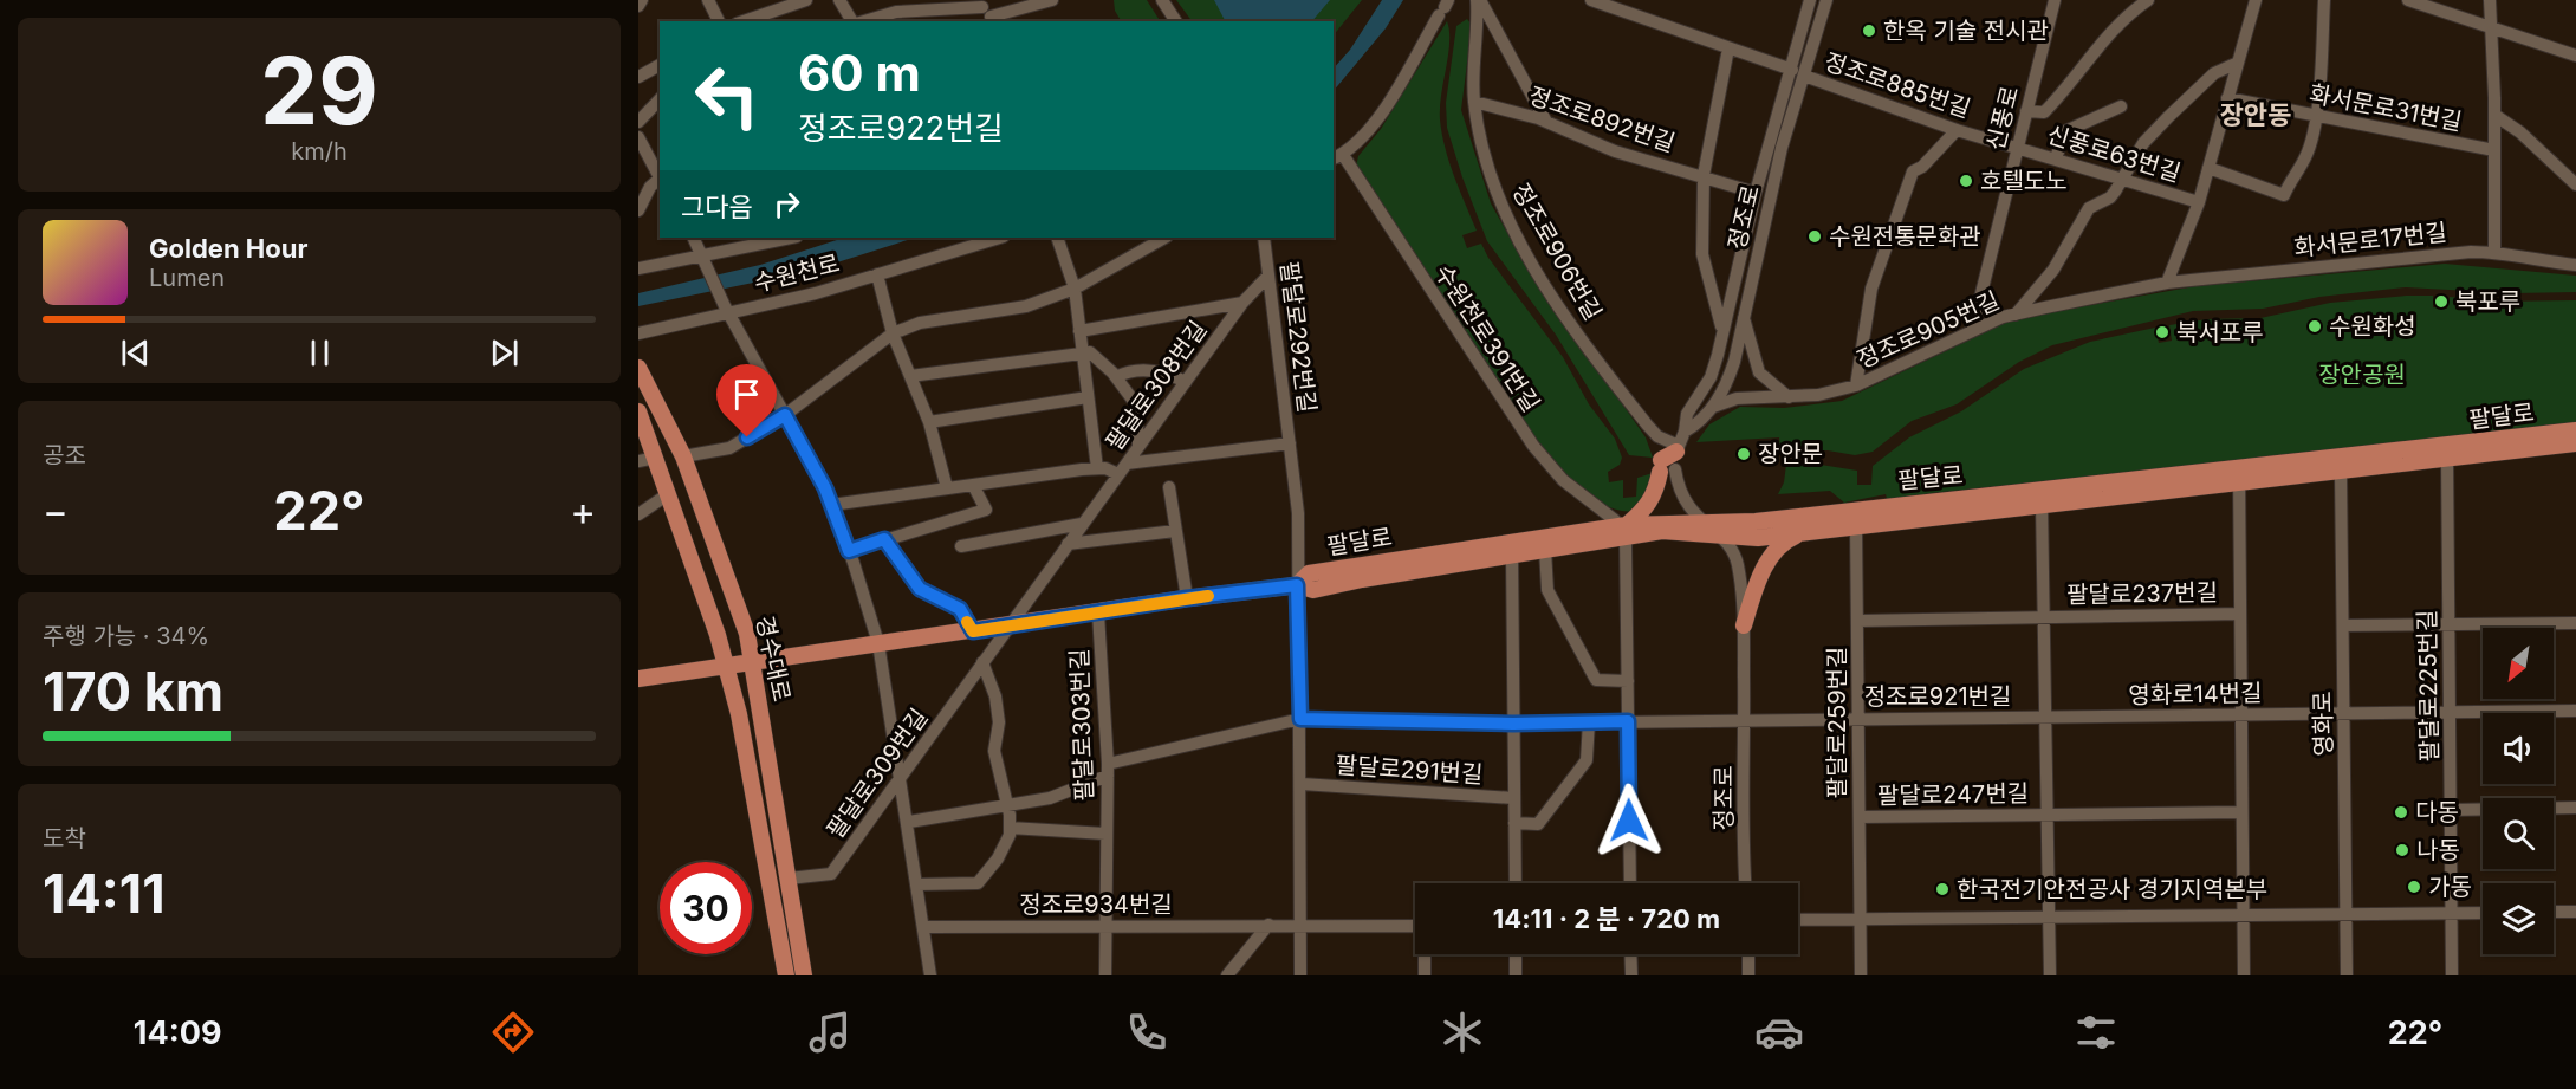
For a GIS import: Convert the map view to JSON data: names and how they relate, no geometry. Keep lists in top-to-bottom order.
{
  "streets": {
    "main road": ["팔달로", "경수대로"],
    "street": [
      "정조로885번길",
      "화서문로31번길",
      "신풍로",
      "정조로892번길",
      "신풍로63번길",
      "정조로",
      "화서문로17번길",
      "정조로906번길",
      "수원천로",
      "정조로905번길",
      "팔달로292번길",
      "수원천로391번길",
      "팔달로308번길",
      "팔달로237번길",
      "팔달로225번길",
      "영화로14번길",
      "정조로921번길",
      "팔달로259번길",
      "영화로",
      "팔달로303번길",
      "팔달로291번길",
      "팔달로309번길",
      "팔달로247번길",
      "정조로934번길"
    ]
  },
  "crossings": [
    ["정조로885번길", "신풍로"],
    ["정조로885번길", "신풍로63번길"],
    ["정조로885번길", "정조로"],
    ["화서문로31번길", "화서문로17번길"],
    ["신풍로", "신풍로63번길"],
    ["신풍로", "정조로905번길"],
    ["정조로892번길", "정조로"],
    ["정조로892번길", "정조로906번길"],
    ["정조로", "정조로906번길"],
    ["정조로", "정조로905번길"],
    ["정조로", "팔달로"],
    ["정조로", "정조로921번길"],
    ["화서문로17번길", "정조로905번길"],
    ["팔달로292번길", "팔달로308번길"],
    ["팔달로292번길", "팔달로"],
    ["팔달로292번길", "팔달로291번길"],
    ["수원천로391번길", "팔달로"],
    ["팔달로308번길", "팔달로"],
    ["팔달로308번길", "팔달로309번길"],
    ["팔달로", "팔달로237번길"],
    ["팔달로", "경수대로"],
    ["팔달로", "팔달로225번길"],
    ["팔달로", "팔달로259번길"],
    ["팔달로", "영화로"],
    ["팔달로", "팔달로303번길"],
    ["팔달로", "팔달로291번길"],
    ["팔달로", "팔달로309번길"],
    ["팔달로", "팔달로247번길"],
    ["팔달로237번길", "영화로14번길"],
    ["팔달로237번길", "팔달로247번길"],
    ["경수대로", "팔달로309번길"],
    ["팔달로225번길", "영화로14번길"],
    ["영화로14번길", "정조로921번길"],
    ["영화로14번길", "영화로"],
    ["영화로14번길", "팔달로247번길"],
    ["정조로921번길", "팔달로259번길"],
    ["정조로921번길", "팔달로291번길"],
    ["정조로921번길", "팔달로247번길"],
    ["팔달로259번길", "팔달로247번길"],
    ["팔달로303번길", "정조로934번길"],
    ["팔달로291번길", "정조로934번길"]
  ],
  "districts": ["장안동"],
  "parks": ["장안공원"],
  "places": [
    "한옥 기술 전시관",
    "호텔도노",
    "수원전통문화관",
    "북포루",
    "수원화성",
    "북서포루",
    "장안문",
    "다동",
    "나동",
    "가동",
    "한국전기안전공사 경기지역본부"
  ],
  "north": "bottom left",
  "page": {
    "tile": [
      ["29", "km/h"],
      "공조",
      ["주행 가능 · 34%", "170 km"],
      ["도착", "14:11"]
    ],
    "turn": ["60 m", "정조로922번길"],
    "then": "그다음",
    "song": ["Golden Hour", "Lumen"],
    "heat": ["−", "22°", "+"],
    "limit": "30",
    "trip": "14:11 · 2 분 · 720 m",
    "tabs": ["14:09", "22°"]
  }
}
